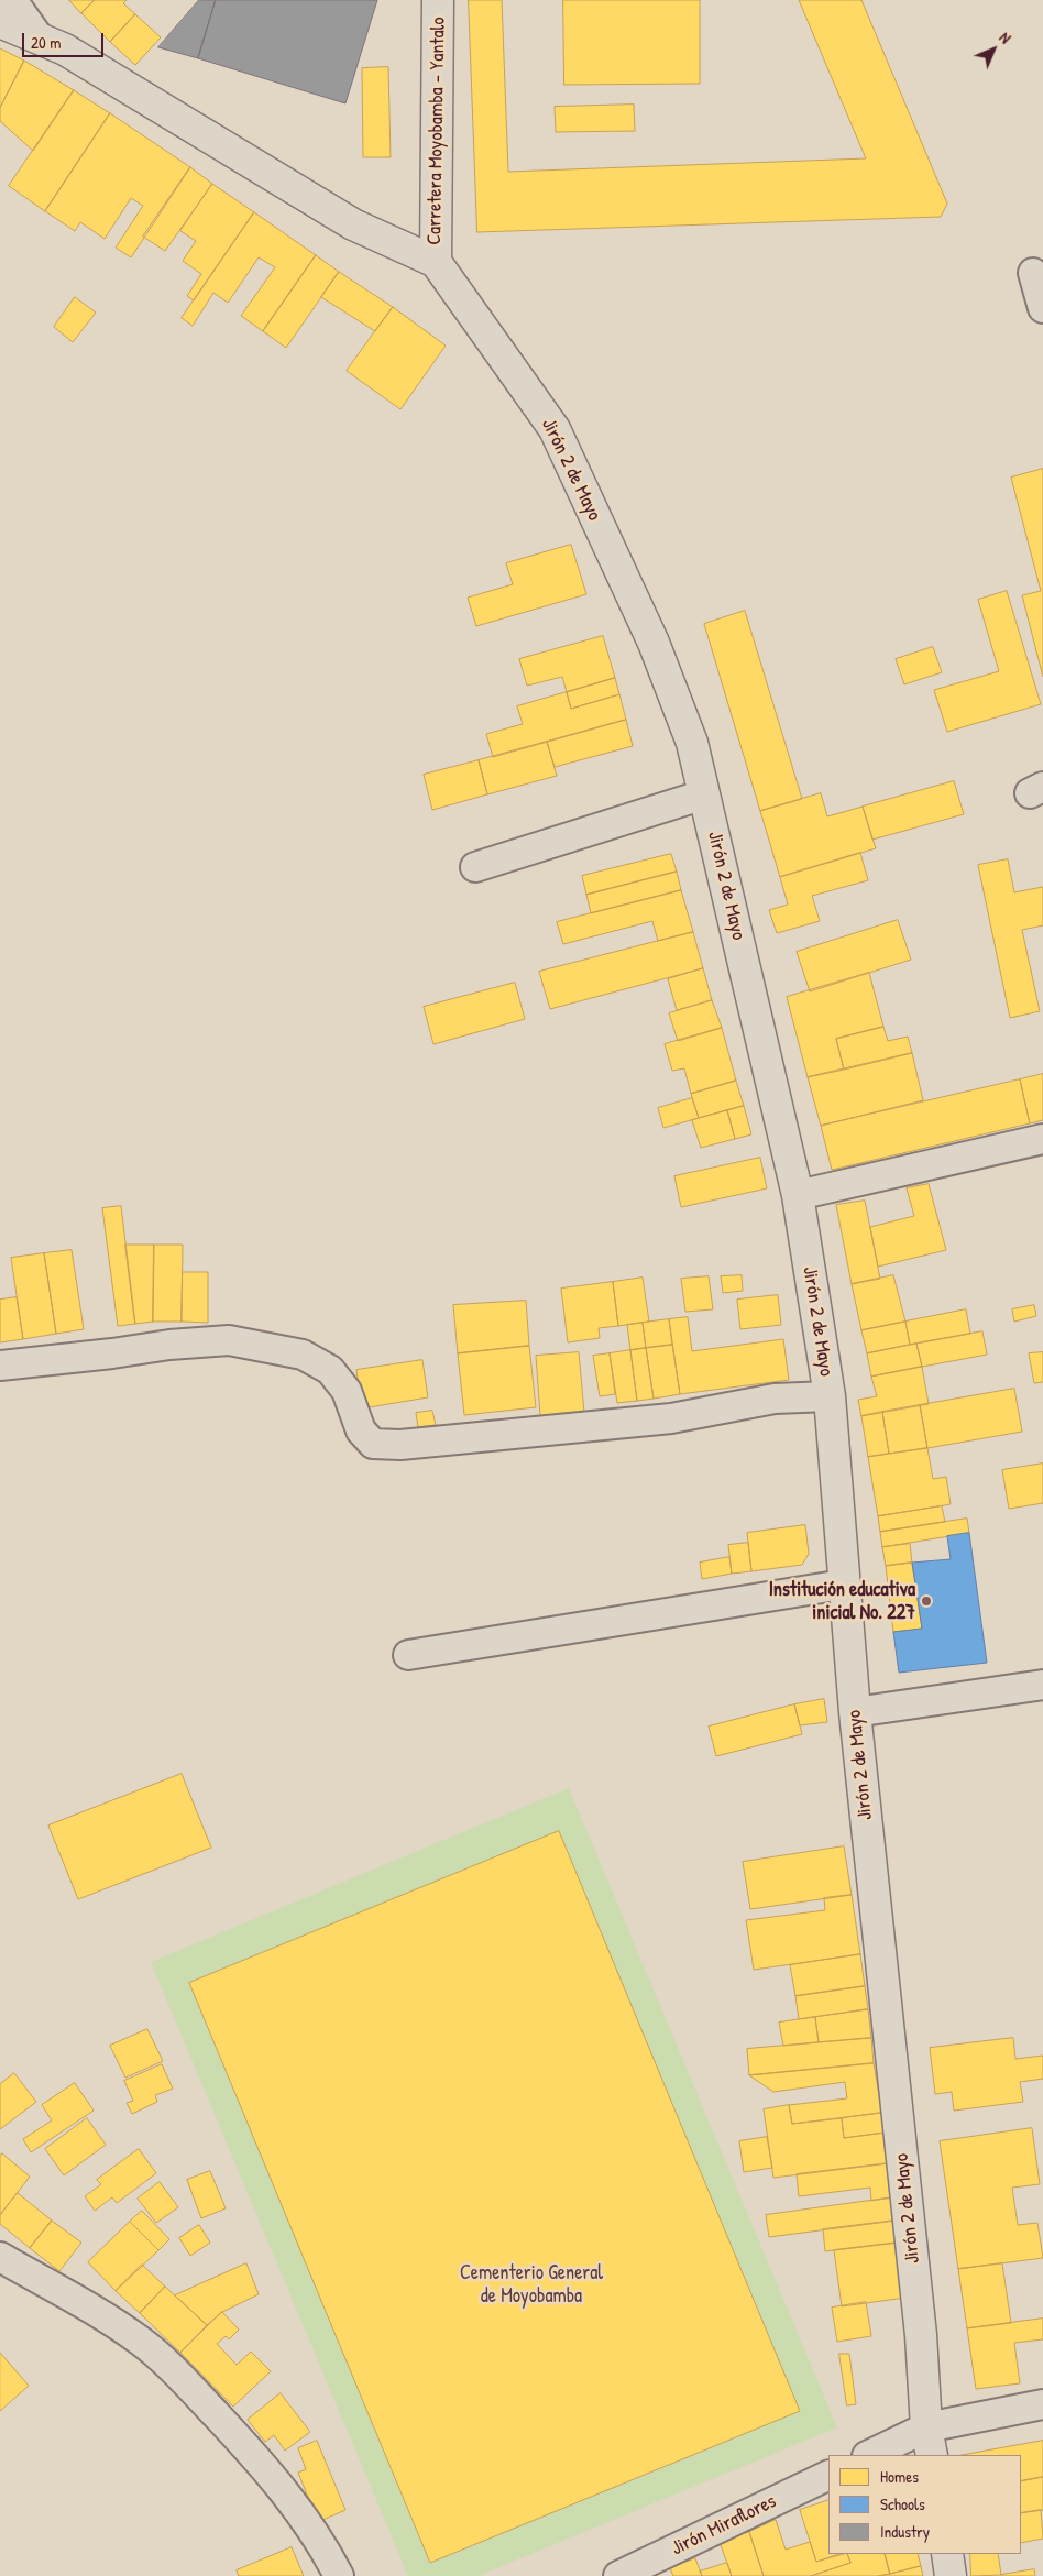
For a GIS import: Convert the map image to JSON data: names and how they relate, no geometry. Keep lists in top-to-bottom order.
{
  "streets": {
    "main road": ["Carretera Moyobamba - Yantalo", "Jirón 2 de Mayo"],
    "street": ["Jirón Miraflores"]
  },
  "crossings": [
    ["Carretera Moyobamba - Yantalo", "Jirón 2 de Mayo"]
  ],
  "parks": ["Cementerio General de Moyobamba"],
  "places": ["Institución educativa inicial No. 227"],
  "legend": ["Homes", "Schools", "Industry"],
  "scale_bar": "20 m",
  "north": "top right"
}
